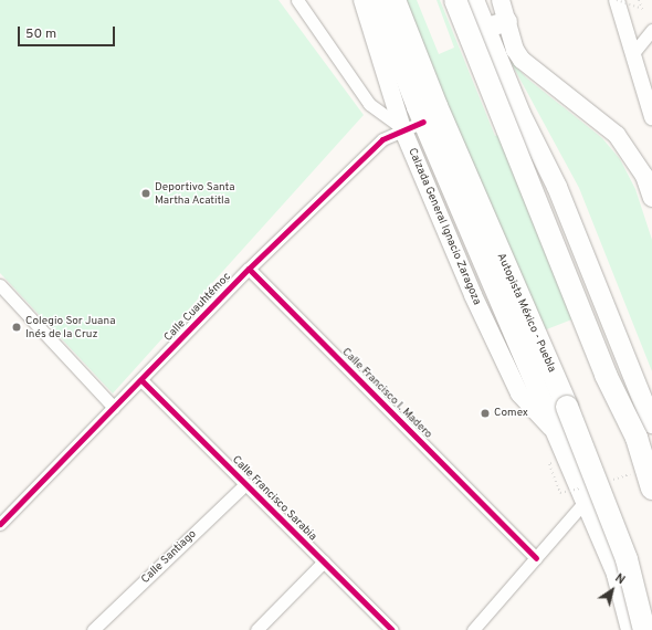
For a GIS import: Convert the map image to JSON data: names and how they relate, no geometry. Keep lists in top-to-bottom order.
{
  "streets": {
    "highway": ["Calzada General Ignacio Zaragoza", "Autopista México - Puebla"],
    "street": [
      "Calle Cuauhtémoc",
      "Calle Francisco I. Madero",
      "Calle Francisco Sarabia",
      "Calle Santiago"
    ]
  },
  "crossings": [
    ["Calzada General Ignacio Zaragoza", "Calle Cuauhtémoc"],
    ["Calle Cuauhtémoc", "Calle Francisco I. Madero"],
    ["Calle Cuauhtémoc", "Calle Francisco Sarabia"],
    ["Calle Francisco Sarabia", "Calle Santiago"]
  ],
  "places": ["Deportivo Santa Martha Acatitla", "Colegio Sor Juana Inés de la Cruz", "Comex"],
  "scale_bar": "50 m",
  "north": "top right"
}
